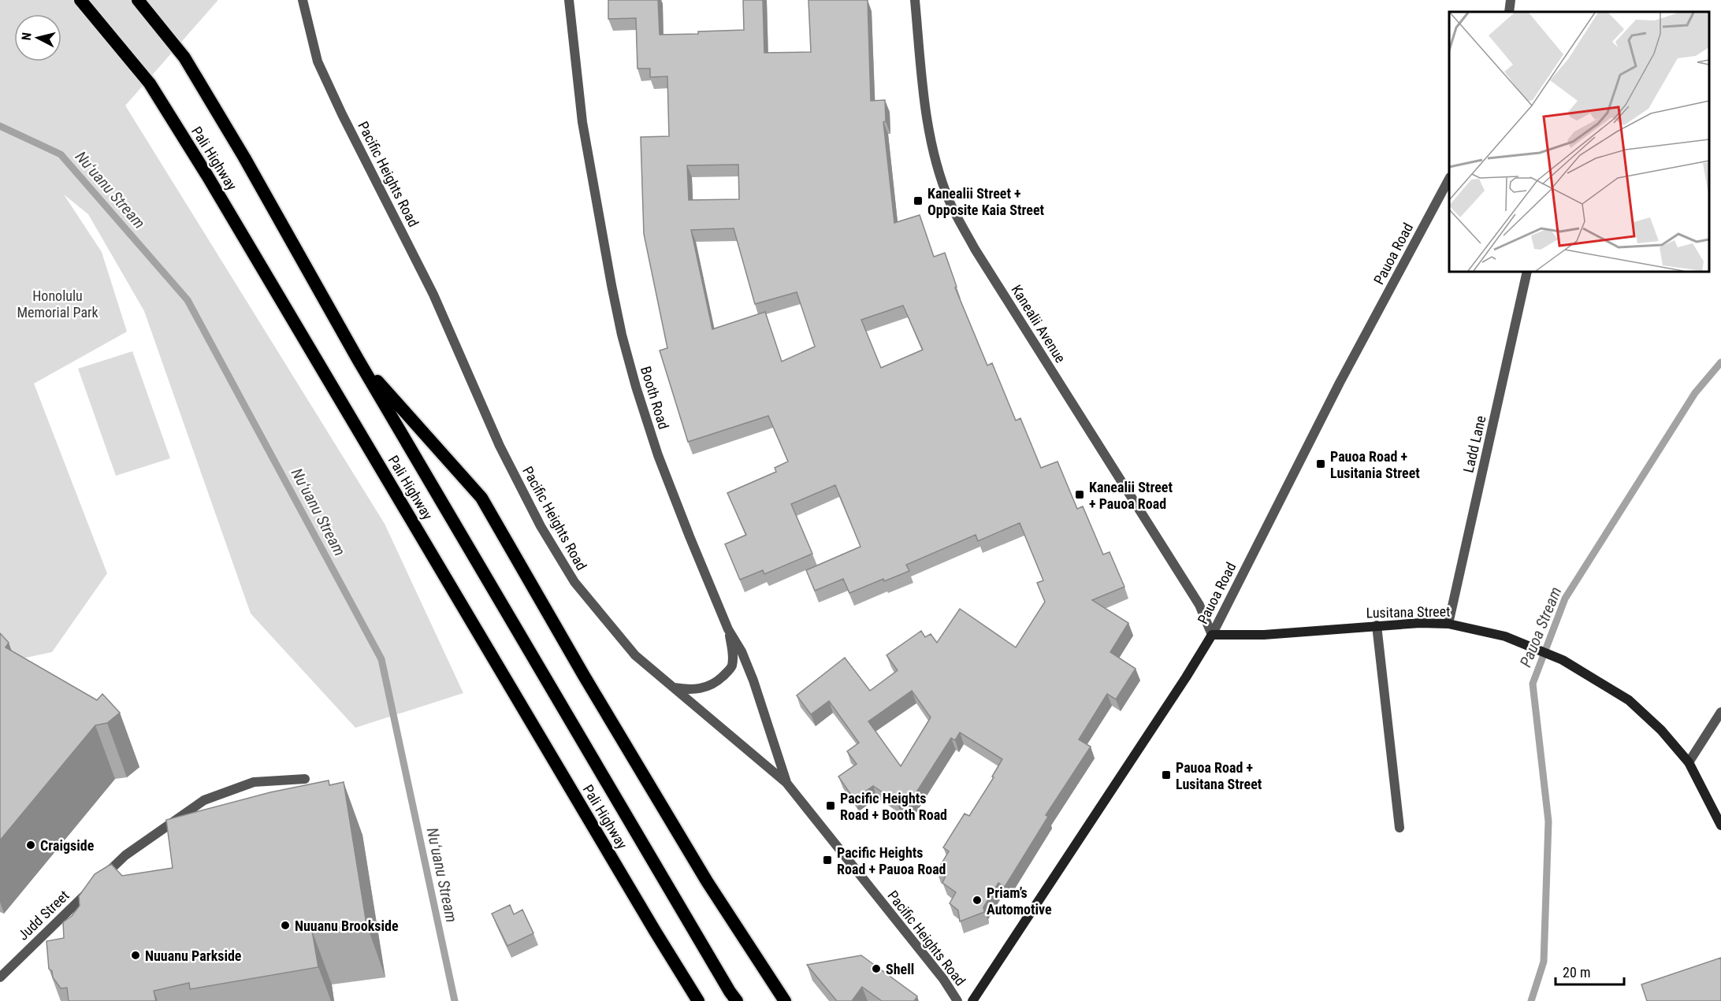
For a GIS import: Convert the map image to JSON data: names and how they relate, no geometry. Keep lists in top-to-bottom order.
{
  "streets": {
    "highway": ["Pali Highway"],
    "main road": ["Pauoa Road", "Lusitana Street"],
    "street": [
      "Pacific Heights Road",
      "Kanealii Avenue",
      "Booth Road",
      "Ladd Lane",
      "Judd Street"
    ]
  },
  "crossings": [
    ["Pacific Heights Road", "Booth Road"],
    ["Pauoa Road", "Kanealii Avenue"],
    ["Pauoa Road", "Lusitana Street"],
    ["Kanealii Avenue", "Lusitana Street"],
    ["Ladd Lane", "Lusitana Street"]
  ],
  "water": ["Nuʻuanu Stream", "Pauoa Stream"],
  "parks": ["Honolulu Memorial Park"],
  "places": {
    "transit": [
      "Kanealii Street + Opposite Kaia Street",
      "Pauoa Road + Lusitania Street",
      "Kanealii Street + Pauoa Road",
      "Pauoa Road + Lusitana Street",
      "Pacific Heights Road + Booth Road",
      "Pacific Heights Road + Pauoa Road"
    ],
    "other": [
      "Craigside",
      "Priam’s Automotive",
      "Nuuanu Brookside",
      "Nuuanu Parkside",
      "Shell"
    ]
  },
  "scale_bar": "20 m",
  "north": "left"
}
